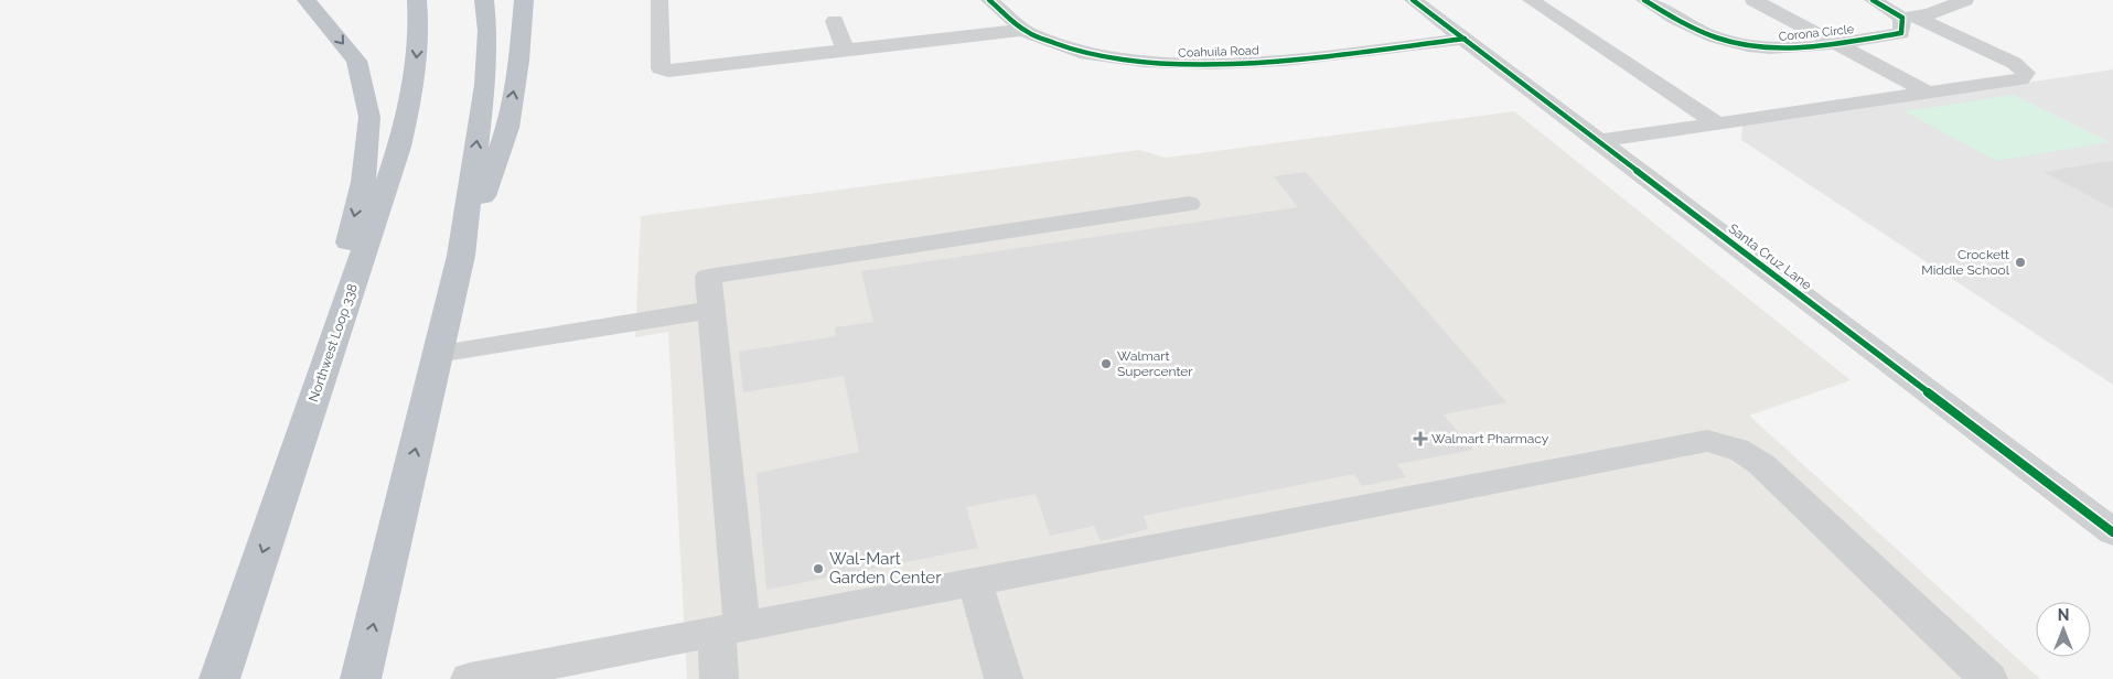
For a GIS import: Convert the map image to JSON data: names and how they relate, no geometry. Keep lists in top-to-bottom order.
{
  "streets": {
    "highway": ["Northwest Loop 338"],
    "street": ["Corona Circle", "Coahuila Road", "Santa Cruz Lane"]
  },
  "crossings": [
    ["Coahuila Road", "Santa Cruz Lane"]
  ],
  "places": {
    "other": ["Crockett Middle School", "Walmart Supercenter", "Wal-Mart Garden Center"],
    "health": ["Walmart Pharmacy"]
  },
  "north": "top"
}
